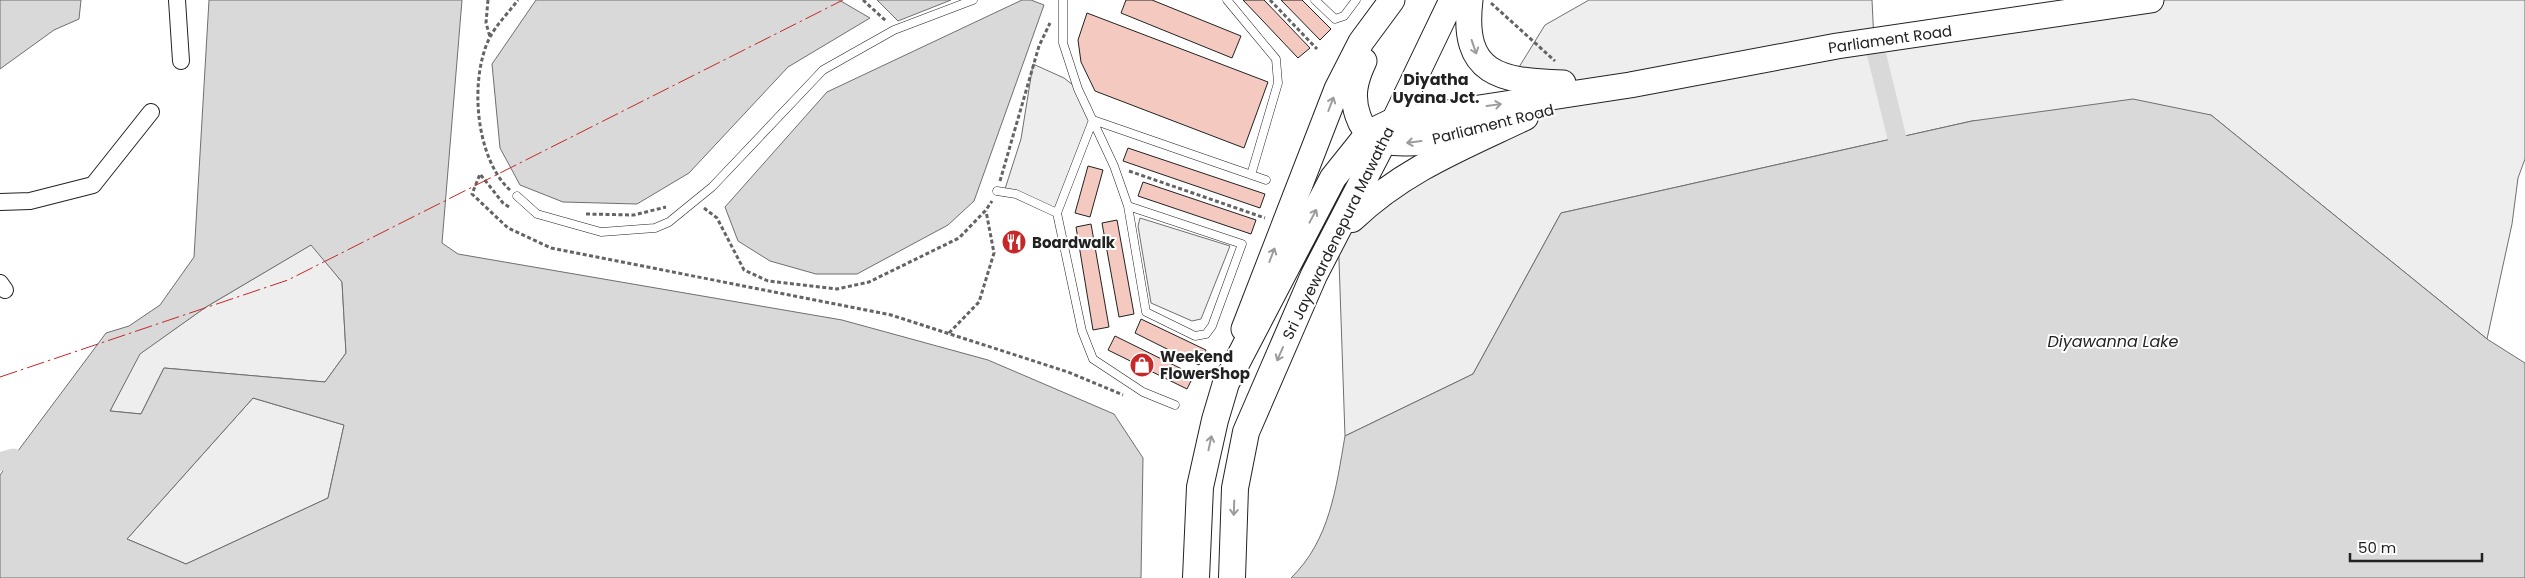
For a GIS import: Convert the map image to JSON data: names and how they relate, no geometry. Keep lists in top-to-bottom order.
{
  "streets": {
    "highway": ["Sri Jayewardenepura Mawatha"],
    "main road": ["Parliament Road"]
  },
  "crossings": [
    ["Parliament Road", "Sri Jayewardenepura Mawatha"]
  ],
  "districts": ["Diyatha Uyana Jct."],
  "water": ["Diyawanna Lake"],
  "places": {
    "restaurant": ["Boardwalk"],
    "shop": ["Weekend FlowerShop"]
  },
  "scale_bar": "50 m"
}
